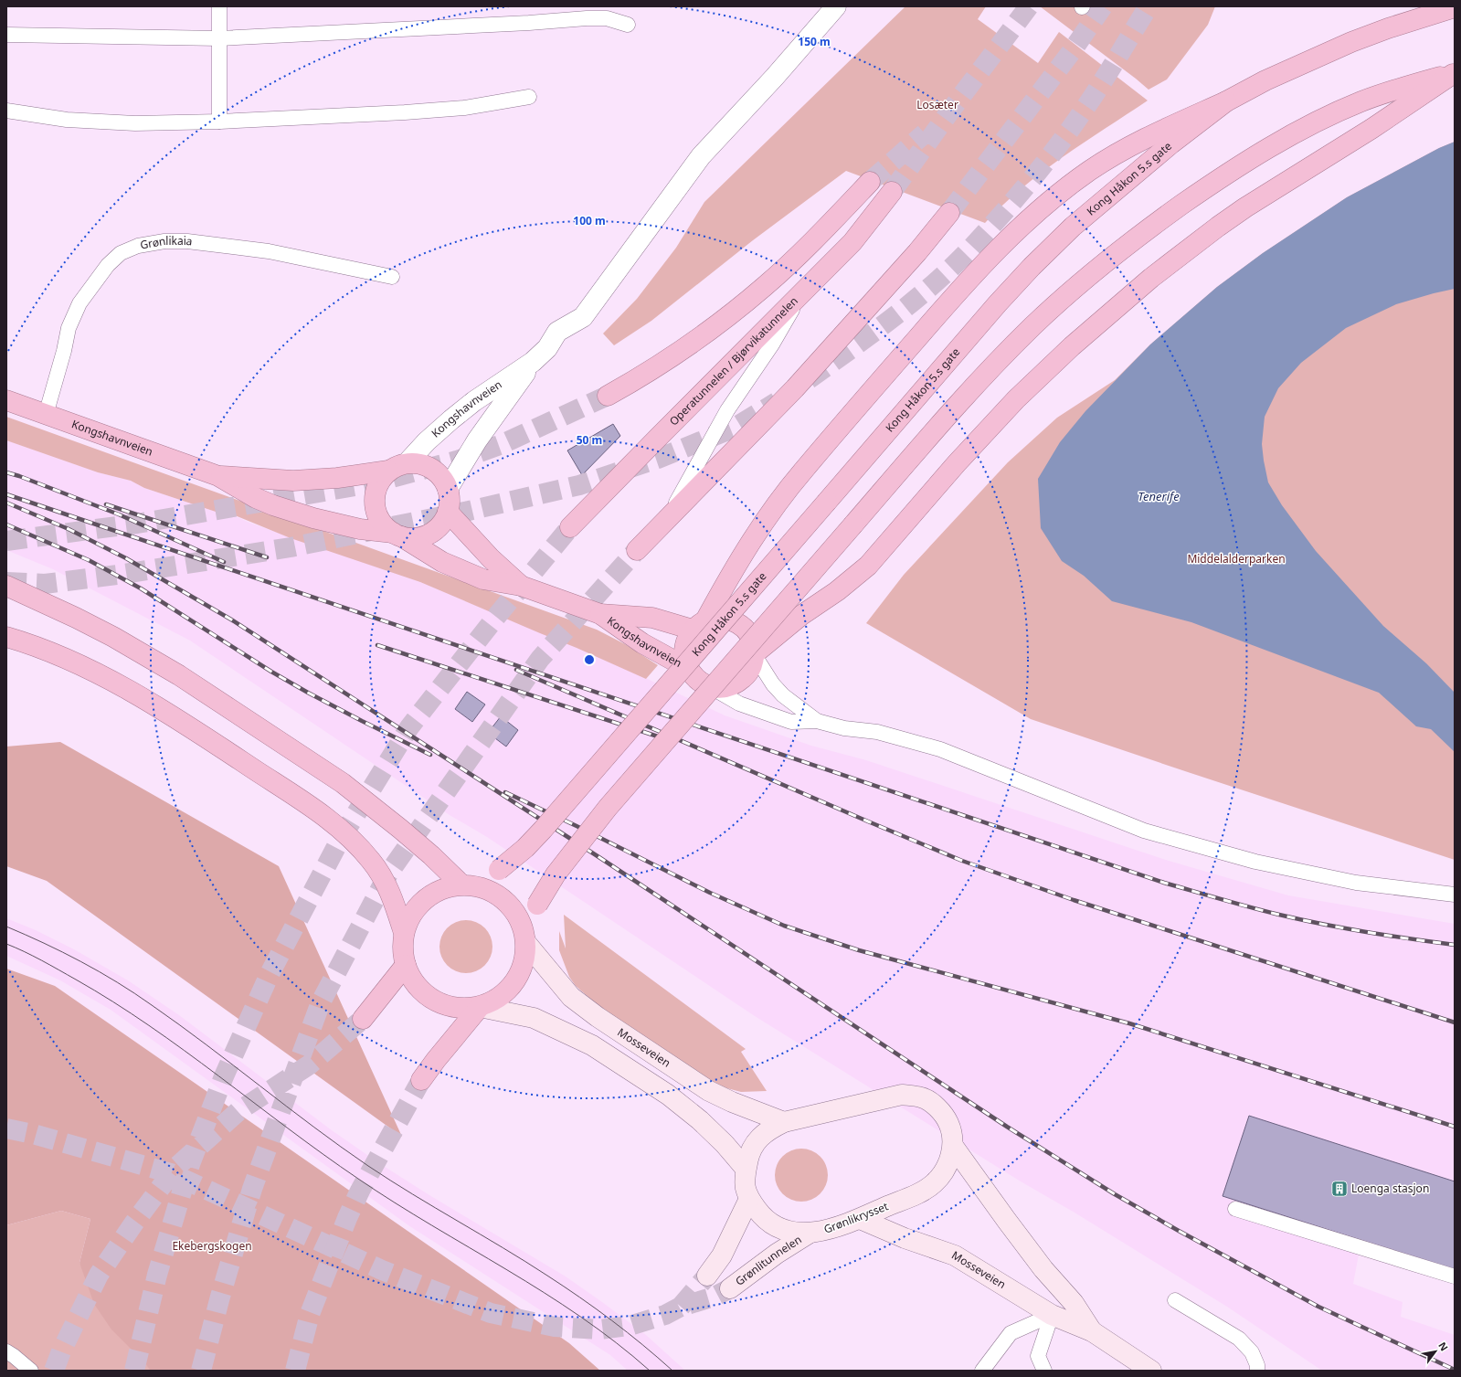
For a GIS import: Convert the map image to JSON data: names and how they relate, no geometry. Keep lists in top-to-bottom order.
{
  "streets": {
    "highway": ["Kong Håkon 5.s gate", "Operatunnelen / Bjørvikatunnelen", "Kongshavnveien"],
    "main road": ["Mosseveien", "Grønlikrysset", "Grønlitunnelen"],
    "lane": ["Grønlikaia"]
  },
  "crossings": [
    ["Kong Håkon 5.s gate", "Mosseveien"],
    ["Grønlikaia", "Kongshavnveien"],
    ["Mosseveien", "Grønlikrysset"],
    ["Grønlikrysset", "Grønlitunnelen"]
  ],
  "water": ["Tenerife"],
  "parks": ["Losæter", "Middelalderparken", "Ekebergskogen"],
  "places": {
    "building": ["Loenga stasjon"]
  },
  "north": "top right",
  "rings": ["150 m", "100 m", "50 m"]
}
